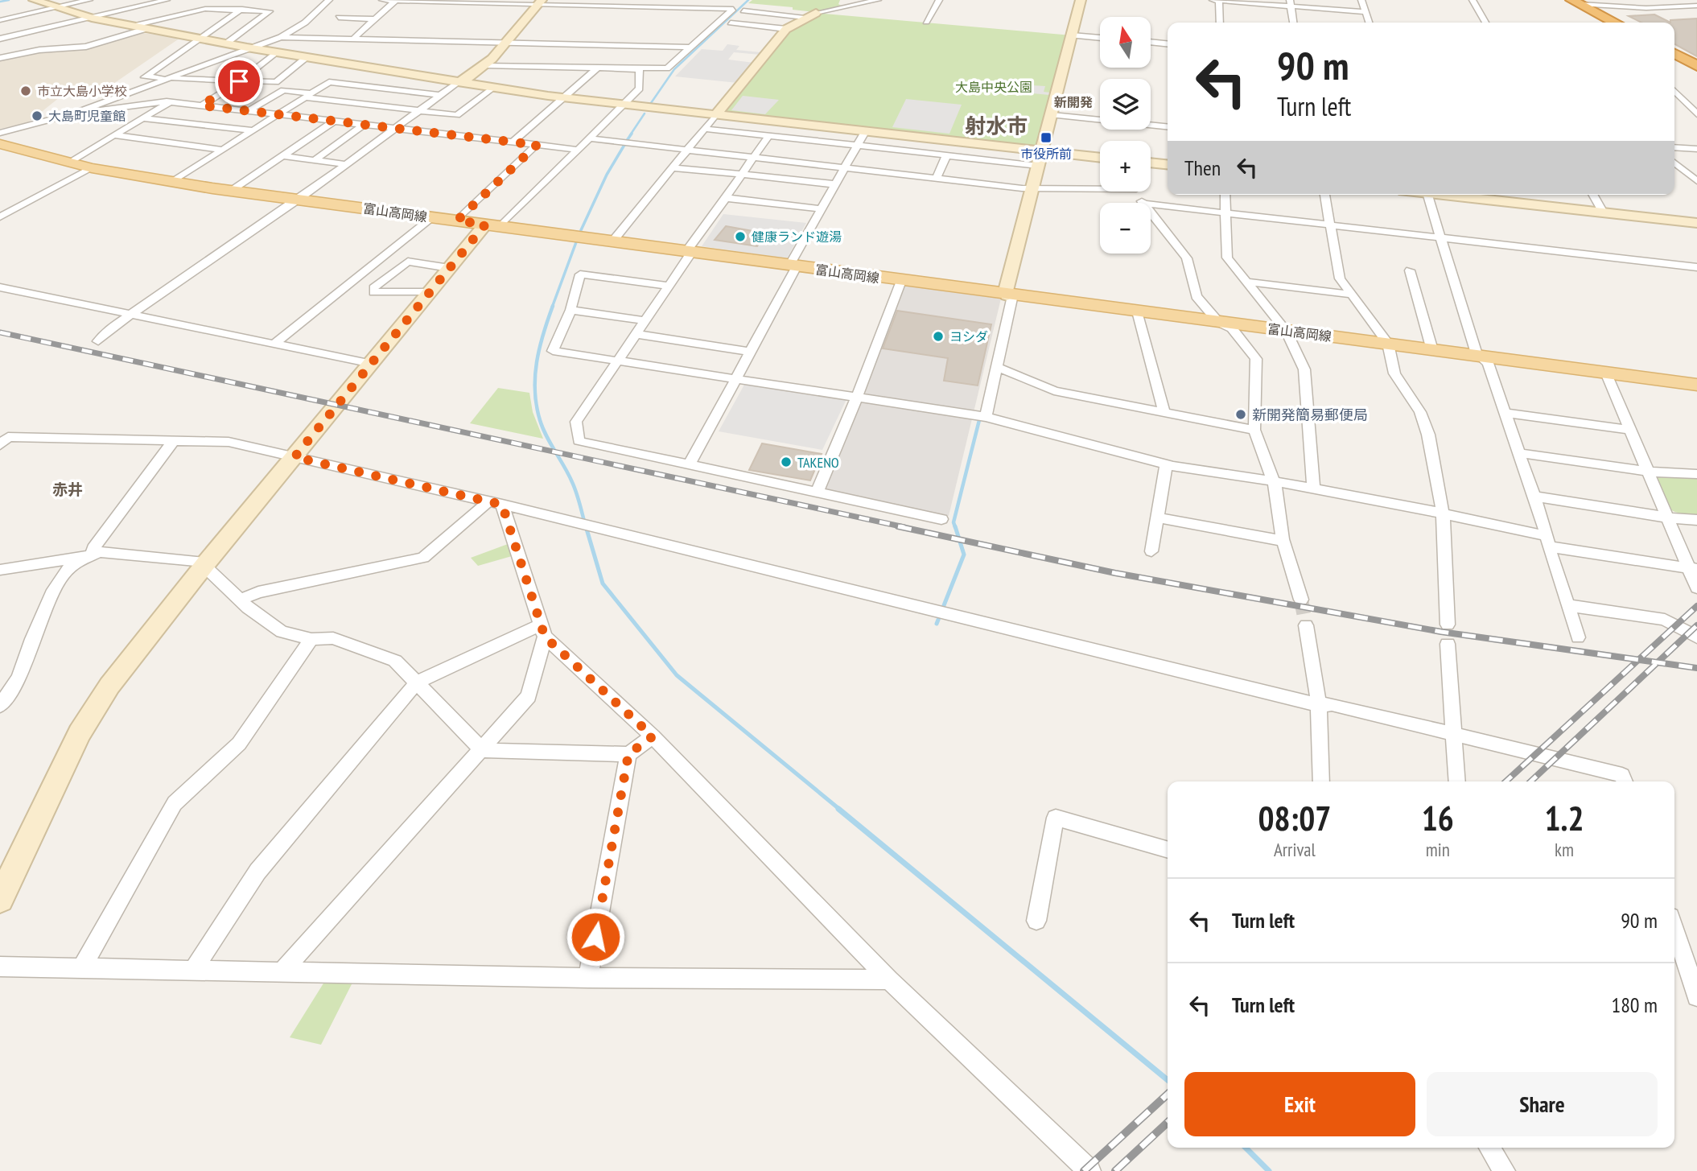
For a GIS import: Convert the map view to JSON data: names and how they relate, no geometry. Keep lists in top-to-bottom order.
{
  "streets": {
    "main road": ["富山高岡線"]
  },
  "districts": ["新開発", "射水市", "赤井"],
  "parks": ["大島中央公園"],
  "places": {
    "other": [
      "市立大島小学校",
      "大島町児童館",
      "健康ランド遊湯",
      "ヨシダ",
      "新開発簡易郵便局",
      "TAKENO"
    ],
    "transit": ["市役所前"]
  },
  "north": "top",
  "page": {
    "map_buttons": ["+", "−"],
    "turn": ["90 m", "Turn left"],
    "then": "Then",
    "eta": [
      "08:07",
      "Arrival",
      "16",
      "min",
      "1.2",
      "km"
    ],
    "list": [
      {
        "name": "Turn left",
        "value": "90 m"
      },
      {
        "name": "Turn left",
        "value": "180 m"
      }
    ],
    "buttons": ["Exit", "Share"]
  }
}
